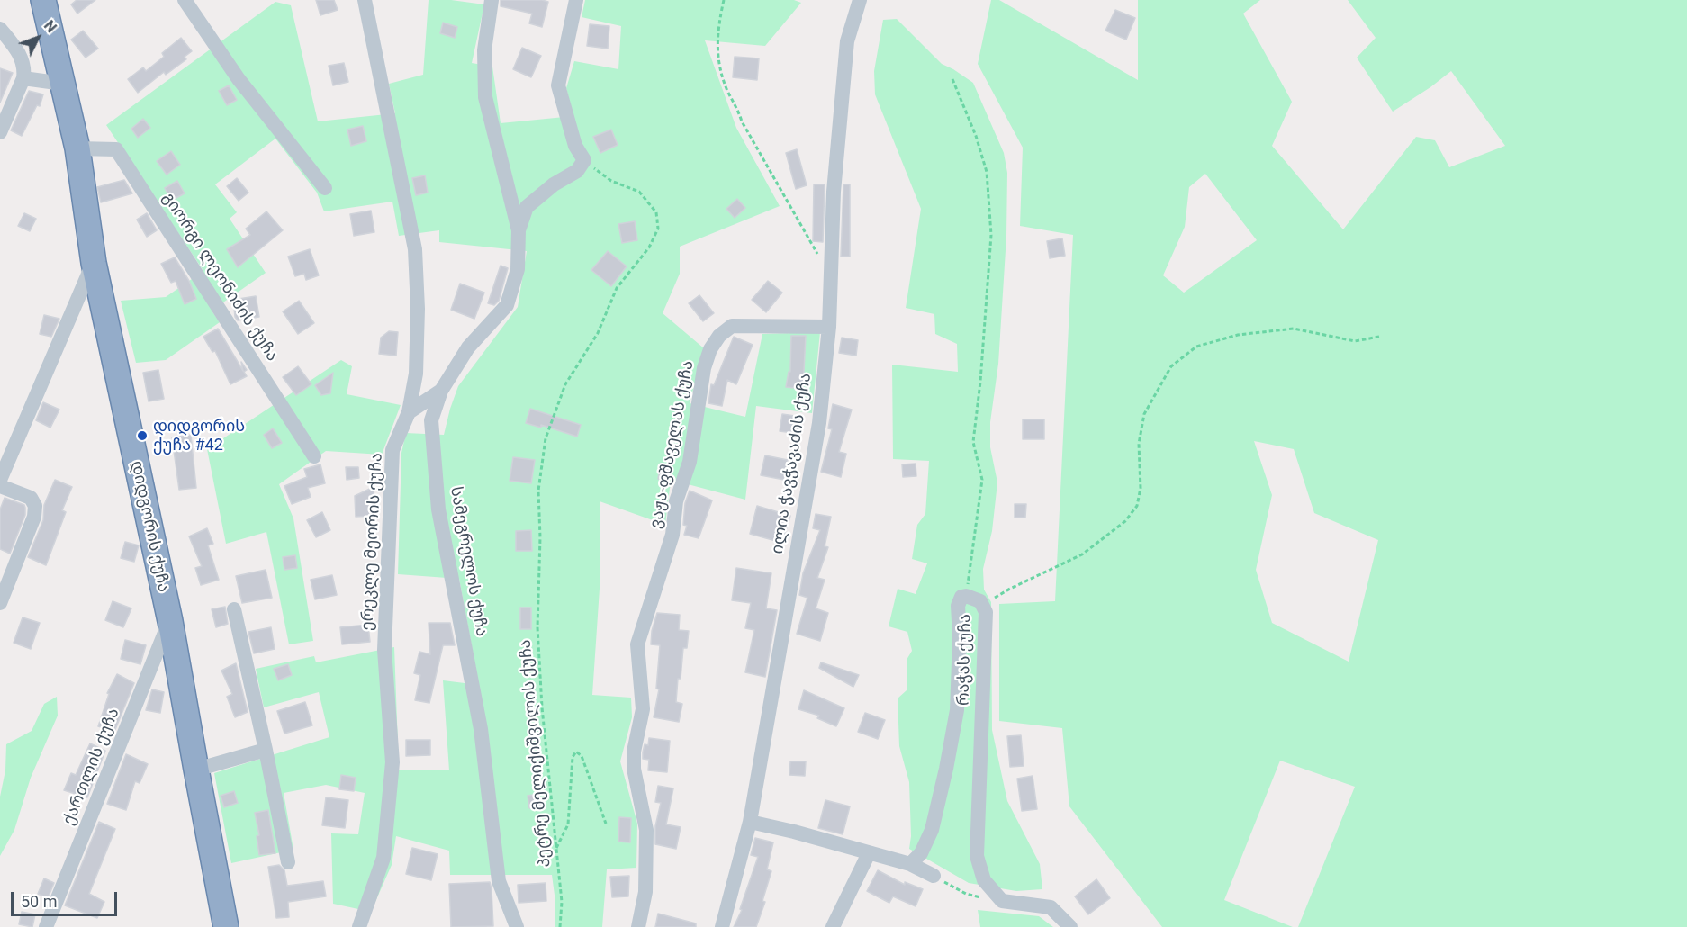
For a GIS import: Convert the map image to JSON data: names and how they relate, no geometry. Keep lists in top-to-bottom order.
{
  "streets": {
    "highway": ["დიდგორის ქუჩა"],
    "street": [
      "გიორგი ლეონიძის ქუჩა",
      "ვაჟა-ფშაველას ქუჩა",
      "ილია ჭავჭავაძის ქუჩა",
      "ერეკლე მეორის ქუჩა",
      "სამეგრელოს ქუჩა",
      "რაჭას ქუჩა",
      "ქართლის ქუჩა"
    ],
    "path": ["პეტრე მელიქიშვილის ქუჩა"]
  },
  "crossings": [
    ["გიორგი ლეონიძის ქუჩა", "დიდგორის ქუჩა"],
    ["ვაჟა-ფშაველას ქუჩა", "ილია ჭავჭავაძის ქუჩა"],
    ["დიდგორის ქუჩა", "ქართლის ქუჩა"]
  ],
  "places": ["დიდგორის ქუჩა #42"],
  "scale_bar": "50 m",
  "north": "top right"
}
